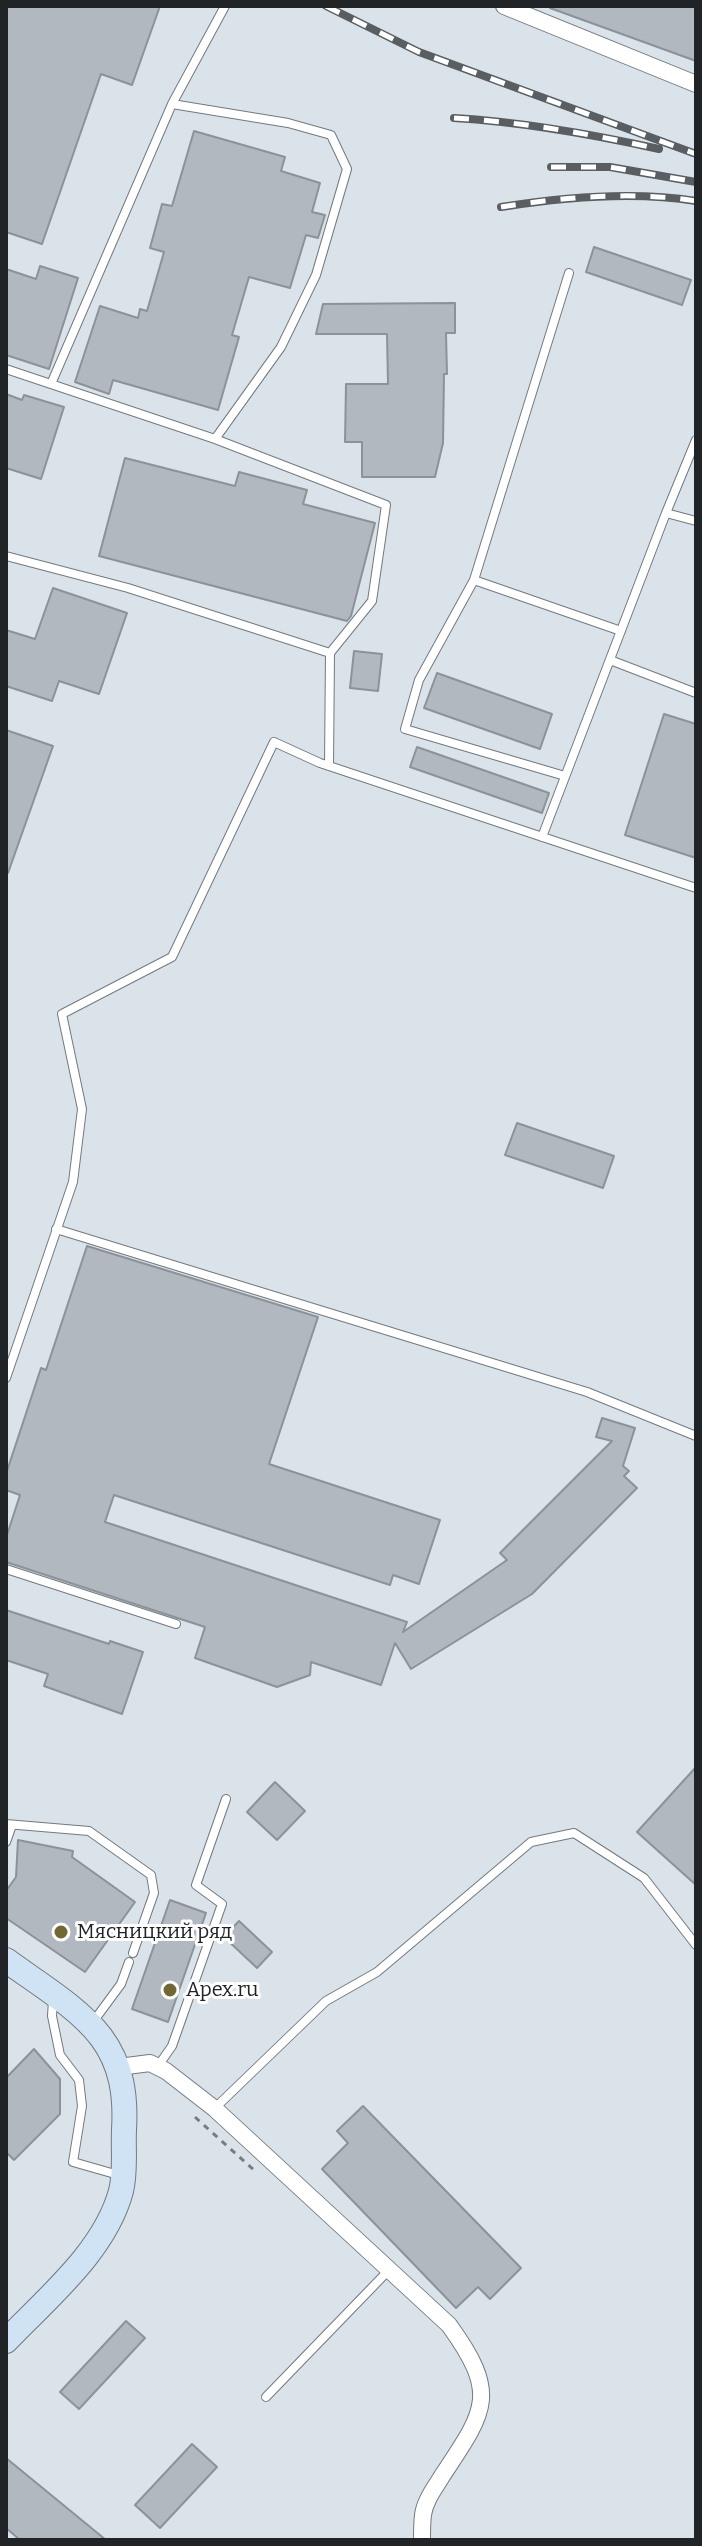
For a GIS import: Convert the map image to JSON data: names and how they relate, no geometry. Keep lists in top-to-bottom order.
{
  "places": ["Мясницкий ряд", "Apex.ru"]
}
